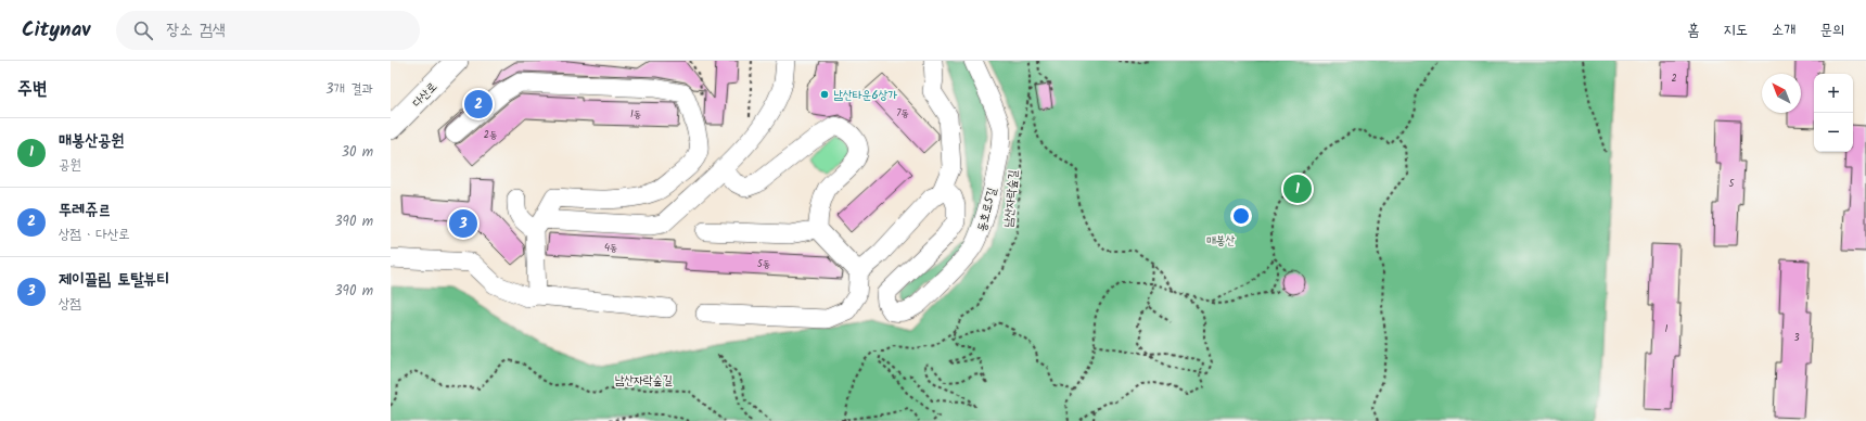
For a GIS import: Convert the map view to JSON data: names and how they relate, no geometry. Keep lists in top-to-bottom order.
{
  "streets": {
    "main road": ["다산로"],
    "street": ["동호로5길"],
    "path": ["남산자락숲길"]
  },
  "parks": ["매봉산"],
  "places": ["남산타운6상가"],
  "house_numbers": [
    "2",
    "7동",
    "1동",
    "2동",
    "5",
    "4동",
    "5동",
    "1",
    "3"
  ],
  "north": "top left",
  "page": {
    "header": "Citynav",
    "search": "장소 검색",
    "nav": [
      "홈",
      "지도",
      "소개",
      "문의"
    ],
    "heading": ["주변", "3개 결과"],
    "map_buttons": ["+", "−"],
    "pins": ["2", "1", "3"],
    "list": [
      {
        "mark": "1",
        "name": "매봉산공원",
        "note": "공원",
        "value": "30 m"
      },
      {
        "mark": "2",
        "name": "뚜레쥬르",
        "note": "상점 · 다산로",
        "value": "390 m"
      },
      {
        "mark": "3",
        "name": "제이끌림 토탈뷰티",
        "note": "상점",
        "value": "390 m"
      }
    ]
  }
}
